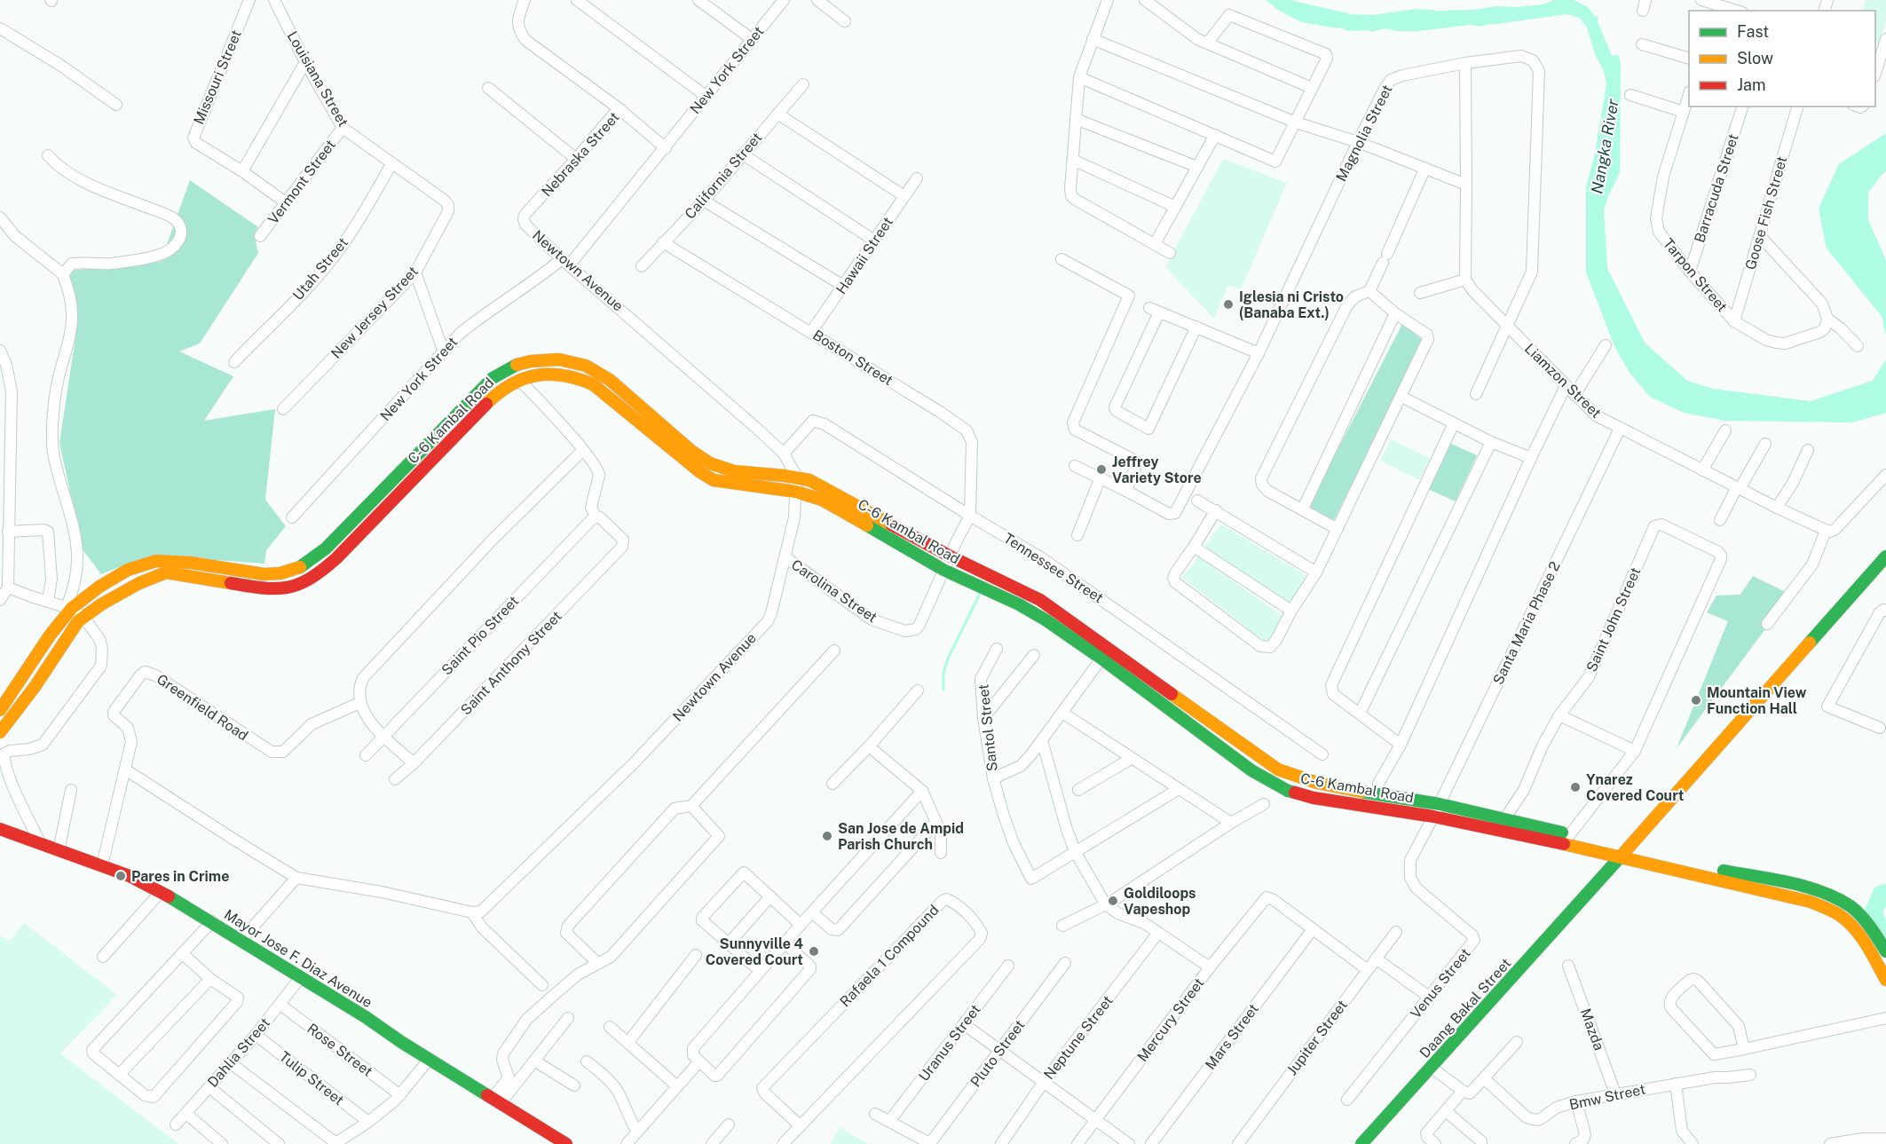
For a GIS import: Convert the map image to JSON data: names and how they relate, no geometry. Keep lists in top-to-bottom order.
{
  "streets": {
    "main road": ["C-6 Kambal Road", "Mayor Jose F. Diaz Avenue", "Daang Bakal Street"],
    "street": [
      "New York Street",
      "Missouri Street",
      "Louisiana Street",
      "Magnolia Street",
      "Nebraska Street",
      "California Street",
      "Vermont Street",
      "Barracuda Street",
      "Goose Fish Street",
      "Hawaii Street",
      "Utah Street",
      "Newtown Avenue",
      "Tarpon Street",
      "New Jersey Street",
      "Boston Street",
      "Liamzon Street",
      "Tennessee Street",
      "Carolina Street",
      "Saint John Street",
      "Santa Maria Phase 2",
      "Saint Pio Street",
      "Saint Anthony Street",
      "Greenfield Road",
      "Santol Street",
      "Rafaela 1 Compound",
      "Venus Street",
      "Mercury Street",
      "Mazda",
      "Mars Street",
      "Neptune Street",
      "Jupiter Street",
      "Uranus Street",
      "Rose Street",
      "Dahlia Street",
      "Pluto Street",
      "Tulip Street",
      "Bmw Street"
    ]
  },
  "crossings": [
    ["New York Street", "Nebraska Street"],
    ["New York Street", "Newtown Avenue"],
    ["Missouri Street", "Vermont Street"],
    ["Louisiana Street", "Vermont Street"],
    ["Louisiana Street", "Utah Street"],
    ["Louisiana Street", "New Jersey Street"],
    ["Magnolia Street", "Liamzon Street"],
    ["Nebraska Street", "Newtown Avenue"],
    ["California Street", "Boston Street"],
    ["Barracuda Street", "Tarpon Street"],
    ["Goose Fish Street", "Tarpon Street"],
    ["Hawaii Street", "Boston Street"],
    ["Newtown Avenue", "C-6 Kambal Road"],
    ["Newtown Avenue", "Tennessee Street"],
    ["Newtown Avenue", "Carolina Street"],
    ["Boston Street", "Tennessee Street"],
    ["Boston Street", "Carolina Street"],
    ["Liamzon Street", "Santa Maria Phase 2"],
    ["C-6 Kambal Road", "Carolina Street"],
    ["C-6 Kambal Road", "Saint John Street"],
    ["C-6 Kambal Road", "Santa Maria Phase 2"],
    ["C-6 Kambal Road", "Venus Street"],
    ["C-6 Kambal Road", "Daang Bakal Street"],
    ["Tennessee Street", "Carolina Street"],
    ["Santa Maria Phase 2", "Venus Street"],
    ["Saint Pio Street", "Saint Anthony Street"],
    ["Greenfield Road", "Mayor Jose F. Diaz Avenue"],
    ["Mayor Jose F. Diaz Avenue", "Dahlia Street"],
    ["Mercury Street", "Mars Street"],
    ["Mazda", "Bmw Street"],
    ["Rose Street", "Dahlia Street"],
    ["Dahlia Street", "Tulip Street"]
  ],
  "water": ["Nangka River"],
  "places": [
    "Iglesia ni Cristo (Banaba Ext.)",
    "Jeffrey Variety Store",
    "Mountain View Function Hall",
    "Ynarez Covered Court",
    "San Jose de Ampid Parish Church",
    "Pares in Crime",
    "Goldiloops Vapeshop",
    "Sunnyville 4 Covered Court"
  ],
  "legend": ["Fast", "Slow", "Jam"]
}
